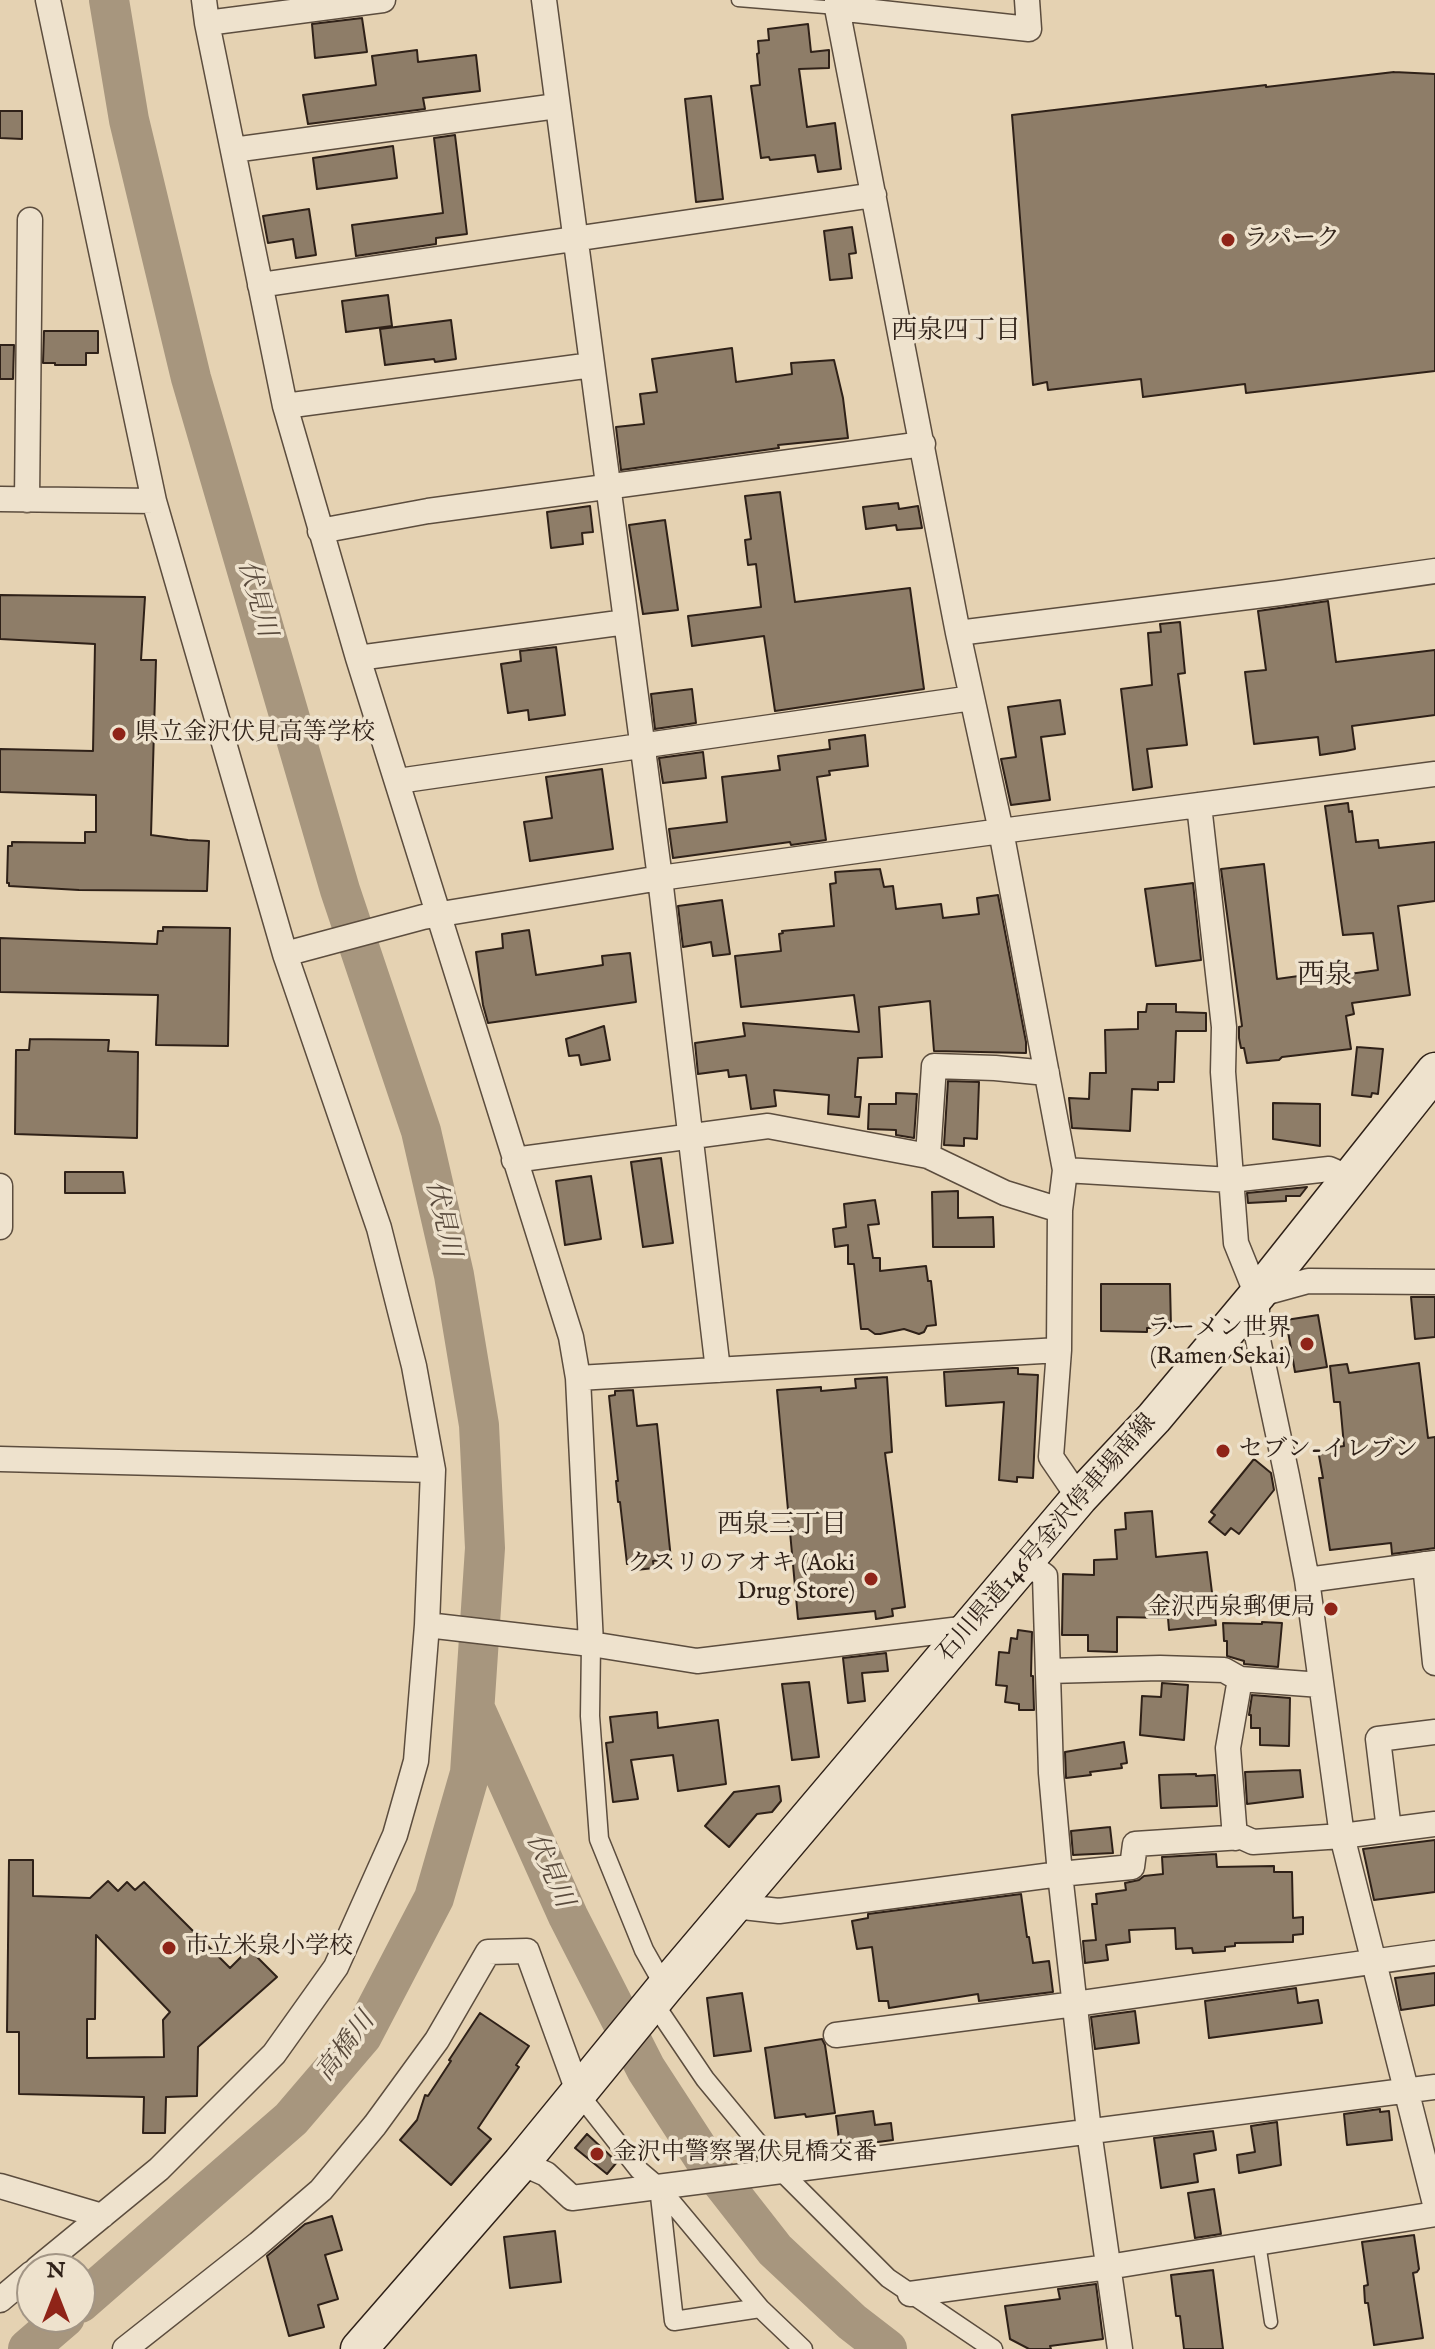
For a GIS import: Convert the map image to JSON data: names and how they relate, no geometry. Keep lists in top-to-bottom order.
{
  "streets": {
    "main road": ["石川県道146号金沢停車場南線"]
  },
  "districts": ["西泉四丁目", "西泉", "西泉三丁目"],
  "water": ["伏見川", "高橋川"],
  "places": [
    "ラパーク",
    "県立金沢伏見高等学校",
    "ラーメン世界 (Ramen Sekai)",
    "セブン-イレブン",
    "クスリのアオキ (Aoki Drug Store)",
    "金沢西泉郵便局",
    "市立米泉小学校",
    "金沢中警察署伏見橋交番"
  ],
  "north": "top"
}
